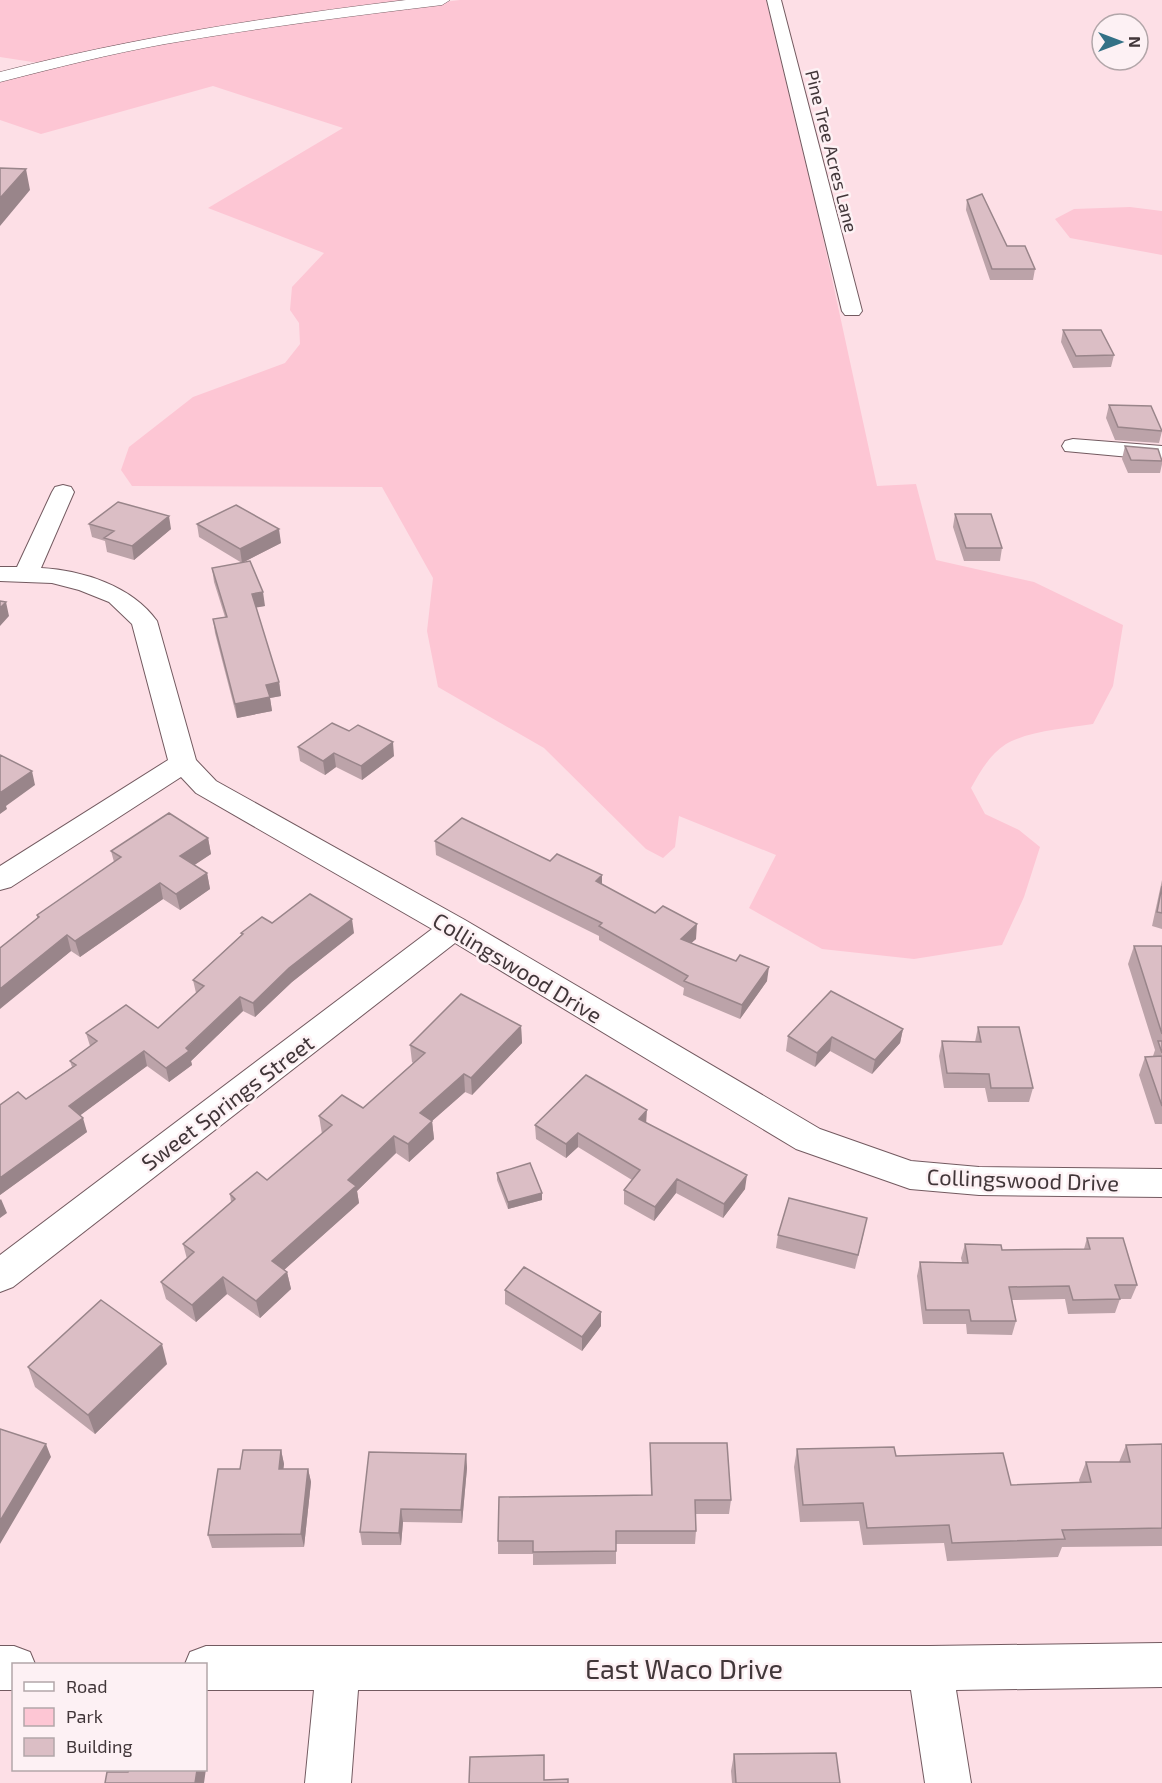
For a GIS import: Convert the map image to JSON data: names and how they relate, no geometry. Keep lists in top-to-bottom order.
{
  "streets": {
    "street": [
      "Pine Tree Acres Lane",
      "Collingswood Drive",
      "Sweet Springs Street",
      "East Waco Drive"
    ]
  },
  "crossings": [
    ["Collingswood Drive", "Sweet Springs Street"]
  ],
  "legend": ["Road", "Park", "Building"],
  "north": "right"
}
